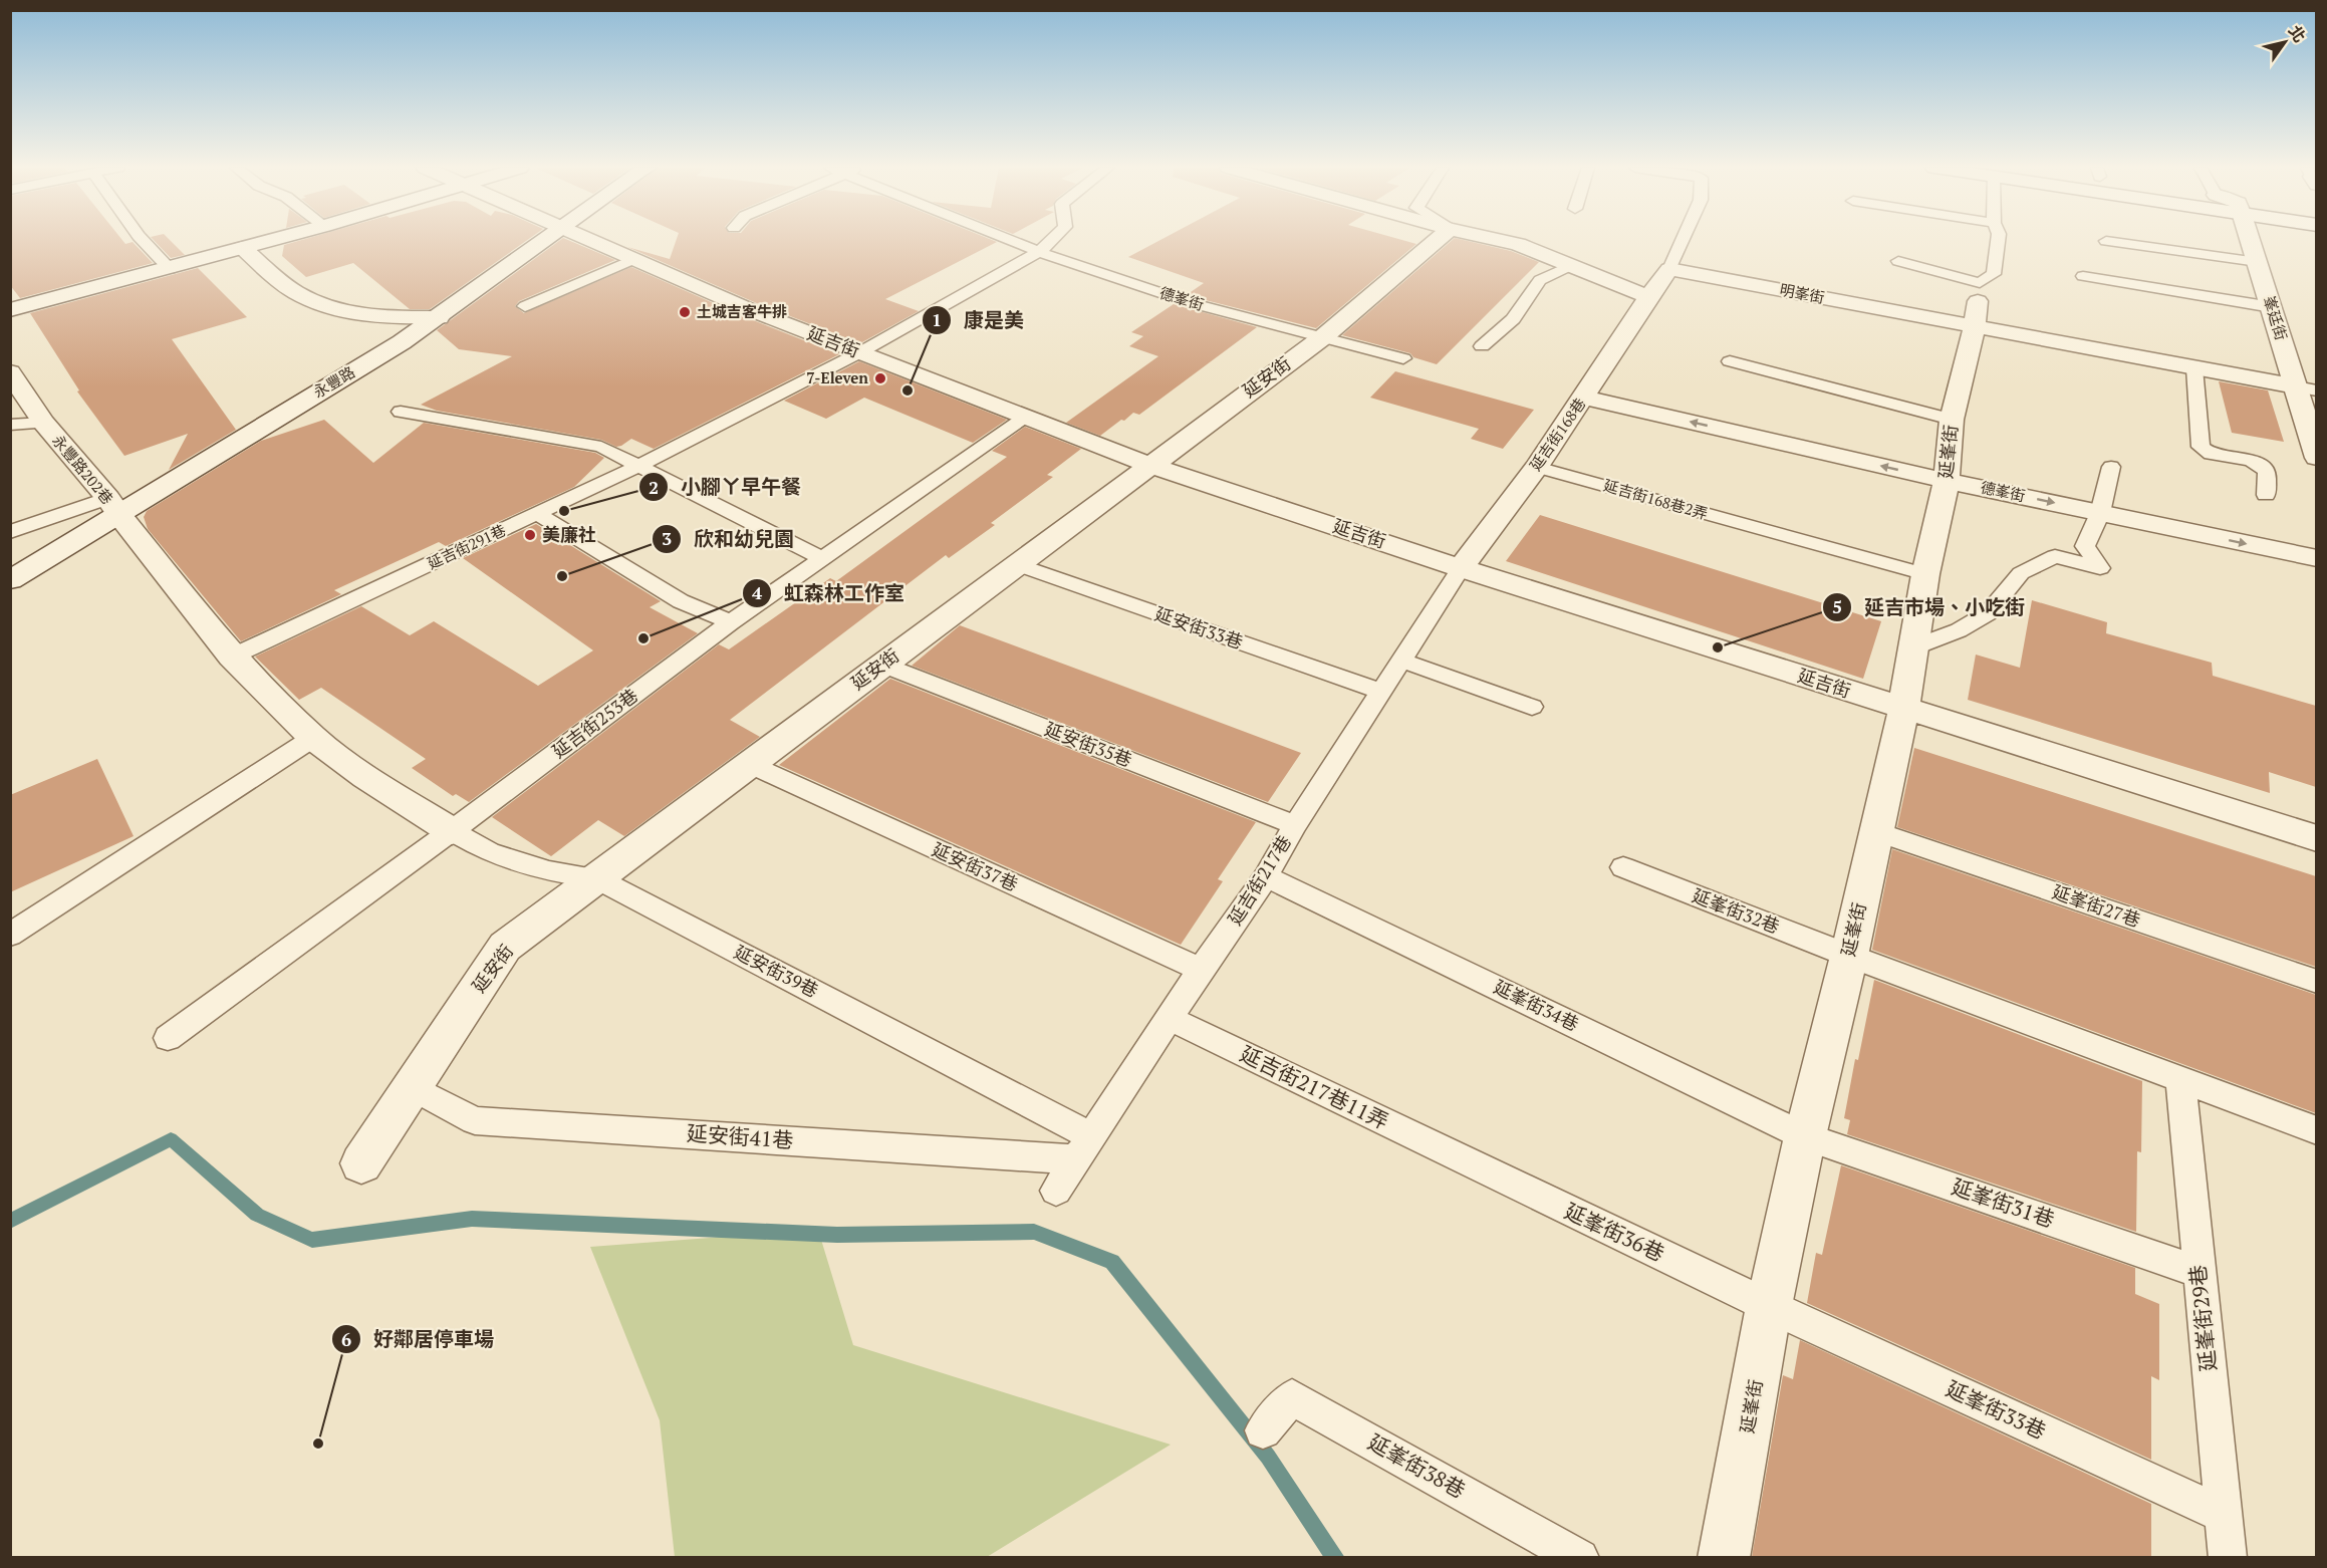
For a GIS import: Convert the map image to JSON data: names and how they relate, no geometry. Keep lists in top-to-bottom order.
{
  "streets": {
    "street": [
      "明峯街",
      "德峯街",
      "峯廷街",
      "延吉街",
      "延安街",
      "永豐路",
      "延吉街168巷",
      "延峯街",
      "永豐路202巷"
    ],
    "lane": [
      "延吉街168巷2弄",
      "延吉街291巷",
      "延安街33巷",
      "延吉街253巷",
      "延安街35巷",
      "延安街37巷",
      "延吉街217巷",
      "延峯街27巷",
      "延峯街32巷",
      "延安街39巷",
      "延峯街34巷",
      "延吉街217巷11弄",
      "延安街41巷",
      "延峯街31巷",
      "延峯街36巷",
      "延峯街29巷",
      "延峯街33巷",
      "延峯街38巷"
    ]
  },
  "crossings": [
    ["明峯街", "峯廷街"],
    ["明峯街", "延峯街"],
    ["德峯街", "延安街"],
    ["德峯街", "延吉街168巷"],
    ["德峯街", "延峯街"],
    ["德峯街", "延吉街291巷"],
    ["延吉街", "延安街"],
    ["延吉街", "延吉街168巷"],
    ["延吉街", "延峯街"],
    ["延吉街", "延吉街291巷"],
    ["延吉街", "延吉街253巷"],
    ["延吉街", "延吉街217巷"],
    ["延安街", "延安街33巷"],
    ["延安街", "延安街35巷"],
    ["延安街", "延安街37巷"],
    ["延安街", "延安街39巷"],
    ["延安街", "延安街41巷"],
    ["永豐路", "永豐路202巷"],
    ["延吉街168巷", "延吉街168巷2弄"],
    ["延吉街168巷", "延吉街217巷"],
    ["延峯街", "延吉街168巷2弄"],
    ["延峯街", "延峯街27巷"],
    ["延峯街", "延峯街32巷"],
    ["延峯街", "延峯街34巷"],
    ["延峯街", "延峯街31巷"],
    ["延峯街", "延峯街36巷"],
    ["延峯街", "延峯街33巷"],
    ["永豐路202巷", "延吉街291巷"],
    ["永豐路202巷", "延吉街253巷"],
    ["永豐路202巷", "延安街39巷"],
    ["延安街33巷", "延吉街217巷"],
    ["延吉街253巷", "延安街39巷"],
    ["延安街35巷", "延吉街217巷"],
    ["延安街37巷", "延吉街217巷"],
    ["延吉街217巷", "延安街39巷"],
    ["延吉街217巷", "延峯街34巷"],
    ["延吉街217巷", "延吉街217巷11弄"],
    ["延吉街217巷", "延安街41巷"],
    ["延安街39巷", "延安街41巷"],
    ["延峯街34巷", "延峯街31巷"],
    ["延吉街217巷11弄", "延峯街36巷"],
    ["延峯街31巷", "延峯街29巷"],
    ["延峯街36巷", "延峯街33巷"],
    ["延峯街29巷", "延峯街33巷"]
  ],
  "places": [
    "土城吉客牛排",
    "7-Eleven",
    "康是美",
    "小腳ㄚ早午餐",
    "美廉社",
    "欣和幼兒園",
    "虹森林工作室",
    "延吉市場、小吃街",
    "好鄰居停車場"
  ],
  "north": "top right"
}
